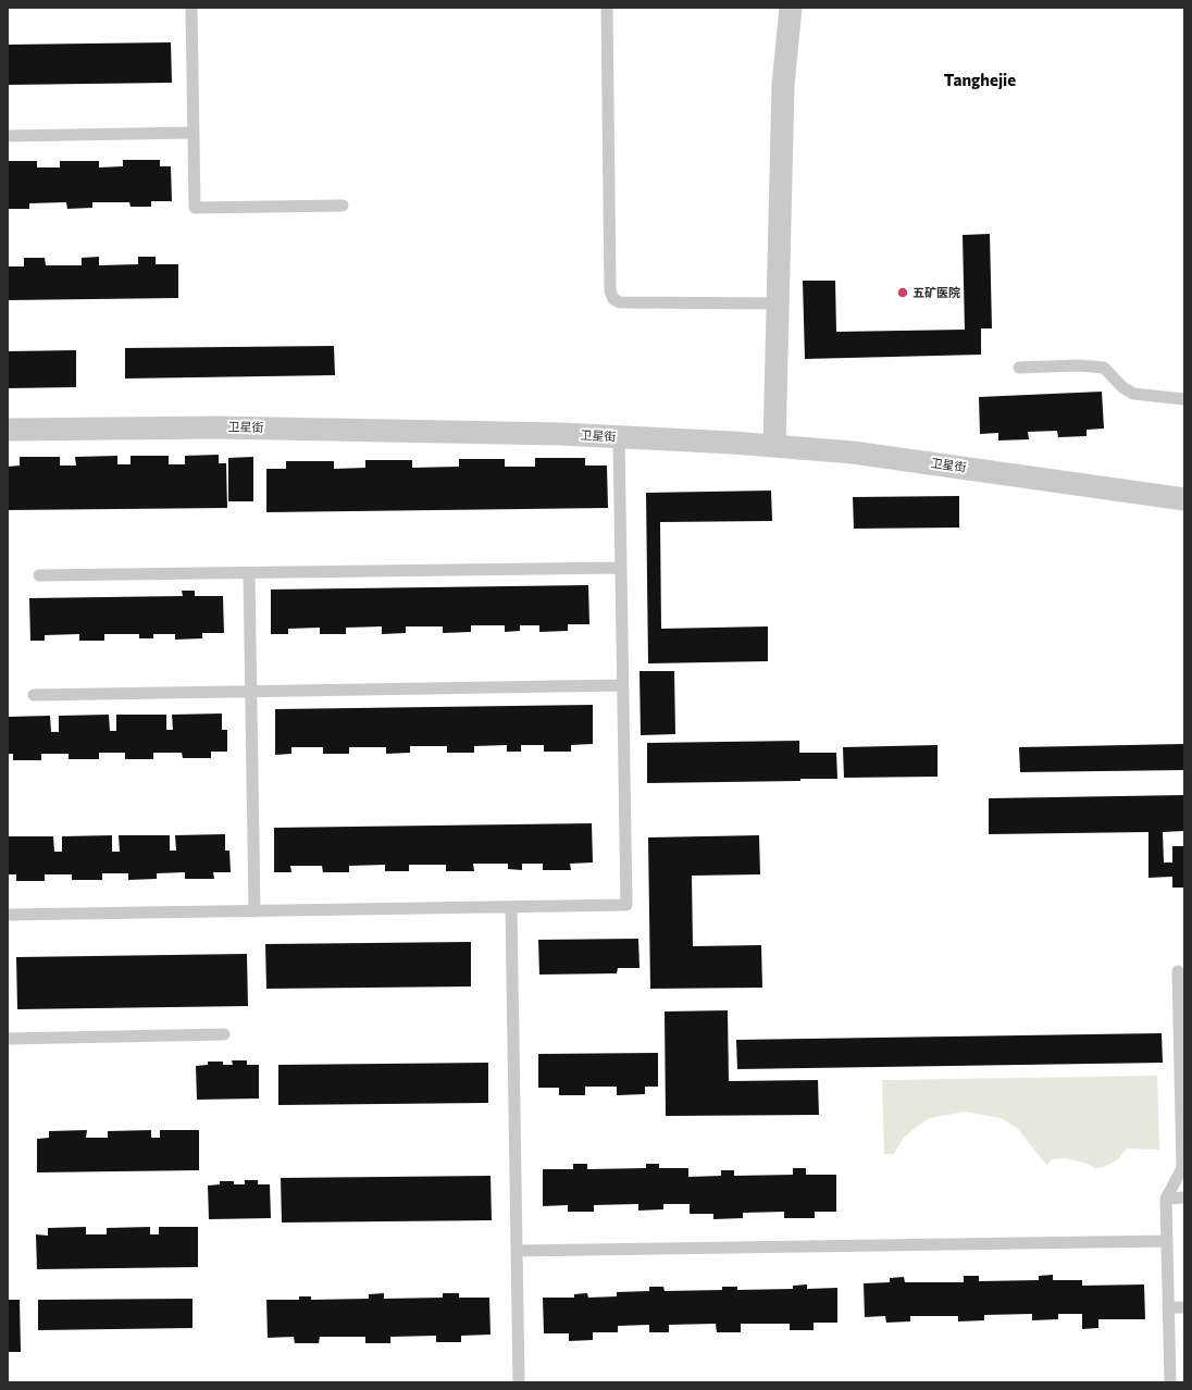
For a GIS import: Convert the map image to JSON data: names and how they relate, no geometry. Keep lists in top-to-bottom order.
{
  "streets": {
    "street": ["卫星街"]
  },
  "districts": ["Tanghejie"],
  "places": ["五矿医院"]
}
